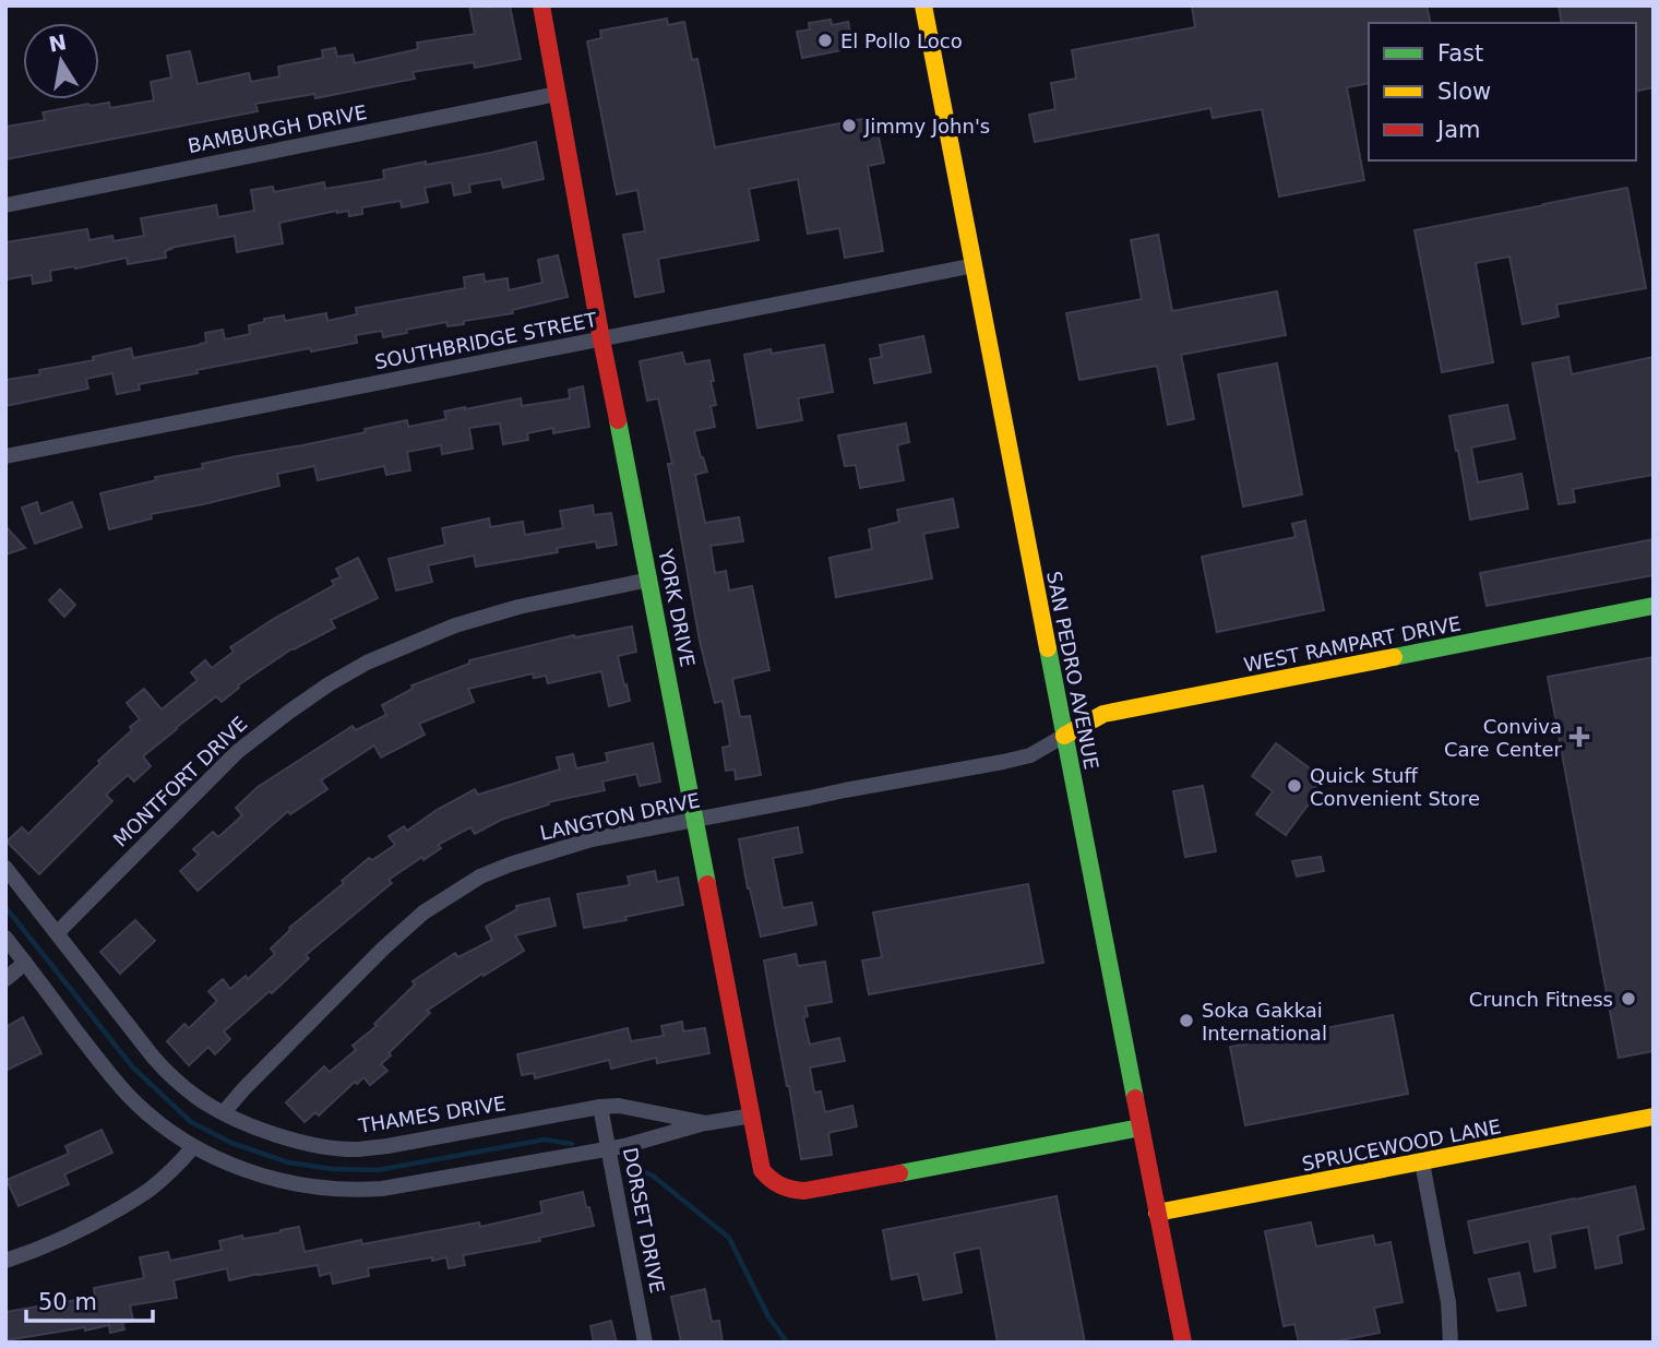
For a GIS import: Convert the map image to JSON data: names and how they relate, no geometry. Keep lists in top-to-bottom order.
{
  "streets": {
    "street": [
      "BAMBURGH DRIVE",
      "SOUTHBRIDGE STREET",
      "YORK DRIVE",
      "WEST RAMPART DRIVE",
      "SAN PEDRO AVENUE",
      "MONTFORT DRIVE",
      "LANGTON DRIVE",
      "THAMES DRIVE",
      "SPRUCEWOOD LANE",
      "DORSET DRIVE"
    ]
  },
  "crossings": [
    ["BAMBURGH DRIVE", "YORK DRIVE"],
    ["SOUTHBRIDGE STREET", "YORK DRIVE"],
    ["SOUTHBRIDGE STREET", "SAN PEDRO AVENUE"],
    ["YORK DRIVE", "SAN PEDRO AVENUE"],
    ["YORK DRIVE", "MONTFORT DRIVE"],
    ["YORK DRIVE", "LANGTON DRIVE"],
    ["YORK DRIVE", "THAMES DRIVE"],
    ["WEST RAMPART DRIVE", "SAN PEDRO AVENUE"],
    ["WEST RAMPART DRIVE", "LANGTON DRIVE"],
    ["SAN PEDRO AVENUE", "LANGTON DRIVE"],
    ["SAN PEDRO AVENUE", "SPRUCEWOOD LANE"],
    ["MONTFORT DRIVE", "THAMES DRIVE"],
    ["LANGTON DRIVE", "THAMES DRIVE"],
    ["THAMES DRIVE", "DORSET DRIVE"]
  ],
  "places": {
    "other": [
      "El Pollo Loco",
      "Jimmy John's",
      "Quick Stuff Convenient Store",
      "Crunch Fitness",
      "Soka Gakkai International"
    ],
    "health": ["Conviva Care Center"]
  },
  "legend": ["Fast", "Slow", "Jam"],
  "scale_bar": "50 m",
  "north": "top"
}
